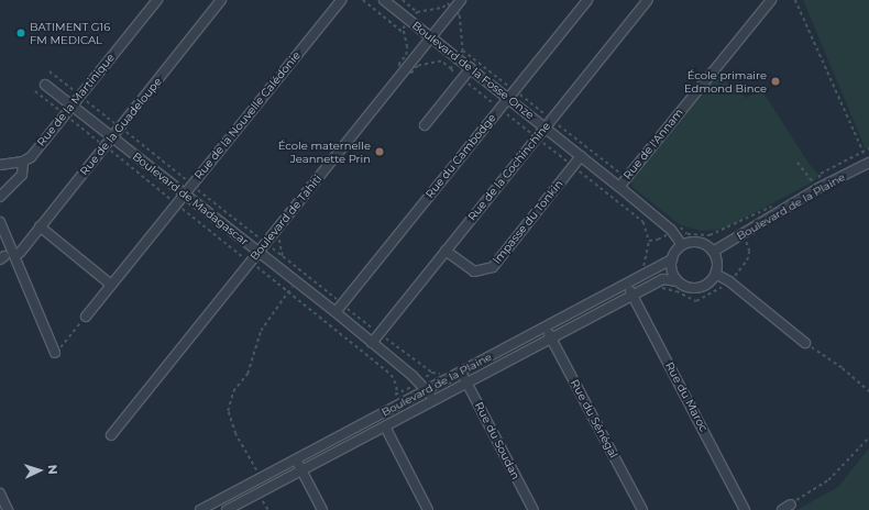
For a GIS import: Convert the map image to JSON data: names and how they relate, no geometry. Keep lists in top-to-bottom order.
{
  "streets": {
    "street": [
      "Boulevard de la Fosse Onze",
      "Rue de la Martinique",
      "Rue de la Nouvelle Calédonie",
      "Rue de la Guadeloupe",
      "Rue de l'Annam",
      "Rue du Cambodge",
      "Rue de la Cochinchine",
      "Boulevard de Madagascar",
      "Boulevard de la Plaine",
      "Boulevard de Tahiti",
      "Impasse du Tonkin",
      "Rue du Maroc",
      "Rue du Sénégal",
      "Rue du Soudan"
    ]
  },
  "crossings": [
    ["Boulevard de la Fosse Onze", "Rue de l'Annam"],
    ["Boulevard de la Fosse Onze", "Rue du Cambodge"],
    ["Boulevard de la Fosse Onze", "Rue de la Cochinchine"],
    ["Boulevard de la Fosse Onze", "Boulevard de la Plaine"],
    ["Boulevard de la Fosse Onze", "Boulevard de Tahiti"],
    ["Boulevard de la Fosse Onze", "Impasse du Tonkin"],
    ["Rue de la Martinique", "Boulevard de Madagascar"],
    ["Rue de la Nouvelle Calédonie", "Boulevard de Madagascar"],
    ["Rue de la Guadeloupe", "Boulevard de Madagascar"],
    ["Rue du Cambodge", "Boulevard de Madagascar"],
    ["Rue de la Cochinchine", "Boulevard de Madagascar"],
    ["Rue de la Cochinchine", "Impasse du Tonkin"],
    ["Boulevard de Madagascar", "Boulevard de la Plaine"],
    ["Boulevard de Madagascar", "Boulevard de Tahiti"],
    ["Boulevard de la Plaine", "Rue du Maroc"],
    ["Boulevard de la Plaine", "Rue du Sénégal"],
    ["Boulevard de la Plaine", "Rue du Soudan"]
  ],
  "places": ["BATIMENT G16 FM MEDICAL", "École primaire Edmond Bince", "École maternelle Jeannette Prin"],
  "north": "right"
}
